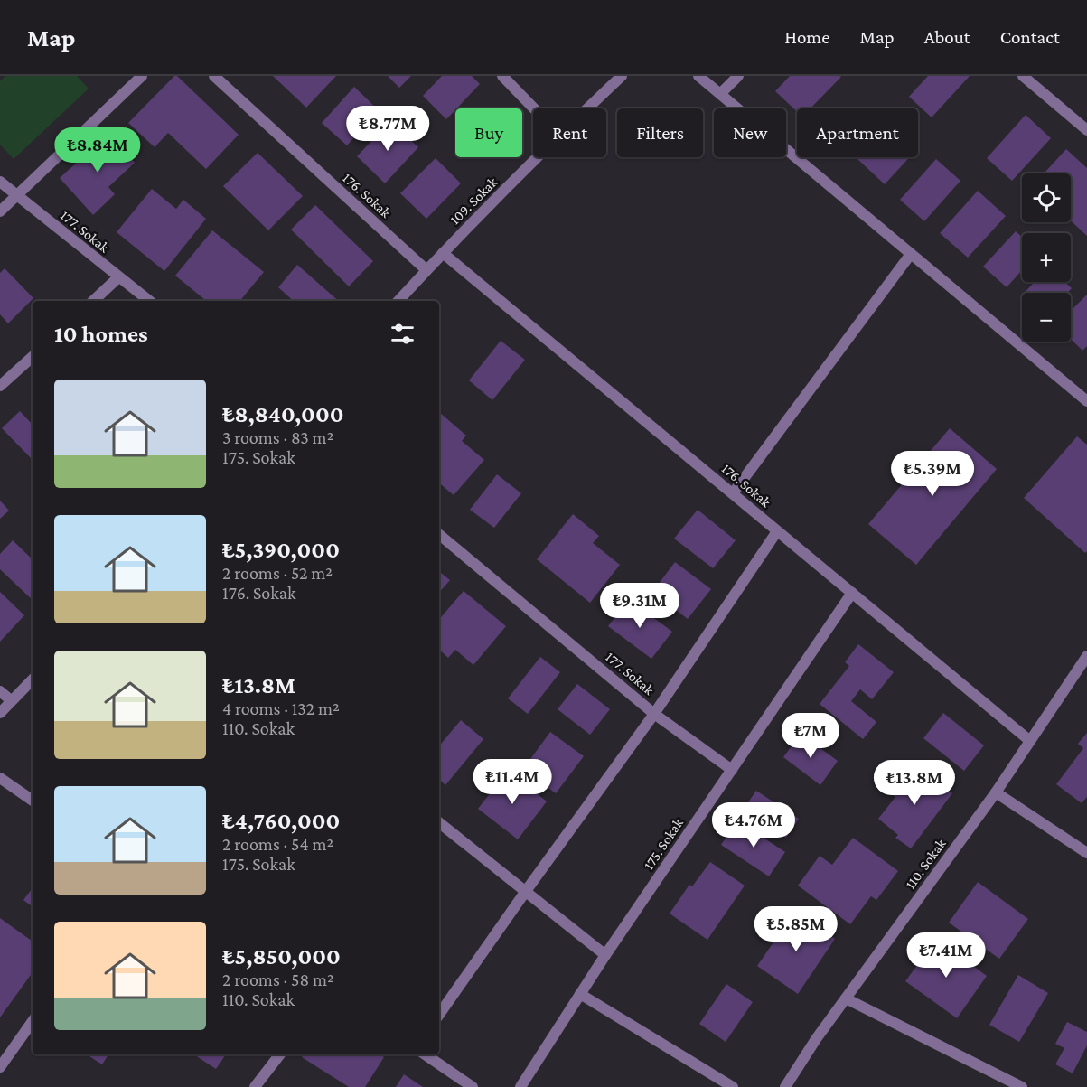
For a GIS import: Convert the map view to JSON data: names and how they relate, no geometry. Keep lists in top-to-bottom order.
{
  "streets": {
    "street": [
      "176. Sokak",
      "109. Sokak",
      "177. Sokak",
      "175. Sokak",
      "110. Sokak"
    ]
  },
  "crossings": [
    ["176. Sokak", "109. Sokak"],
    ["176. Sokak", "175. Sokak"],
    ["176. Sokak", "110. Sokak"],
    ["177. Sokak", "175. Sokak"]
  ],
  "page": {
    "header": "Map",
    "nav": [
      "Home",
      "Map",
      "About",
      "Contact"
    ],
    "price": [
      "₺8.77M",
      "₺8.84M",
      "₺5.39M",
      "₺9.31M",
      "₺7M",
      "₺11.4M",
      "₺13.8M",
      "₺4.76M",
      "₺5.85M",
      "₺7.41M"
    ],
    "chip": [
      "Buy",
      "Rent",
      "Filters",
      "New",
      "Apartment"
    ],
    "map_buttons": ["+", "−"],
    "heading": "10 homes",
    "list": [
      {
        "name": "₺8,840,000",
        "note": "3 rooms · 83 m² · 175. Sokak"
      },
      {
        "name": "₺5,390,000",
        "note": "2 rooms · 52 m² · 176. Sokak"
      },
      {
        "name": "₺13.8M",
        "note": "4 rooms · 132 m² · 110. Sokak"
      },
      {
        "name": "₺4,760,000",
        "note": "2 rooms · 54 m² · 175. Sokak"
      },
      {
        "name": "₺5,850,000",
        "note": "2 rooms · 58 m² · 110. Sokak"
      }
    ]
  }
}
